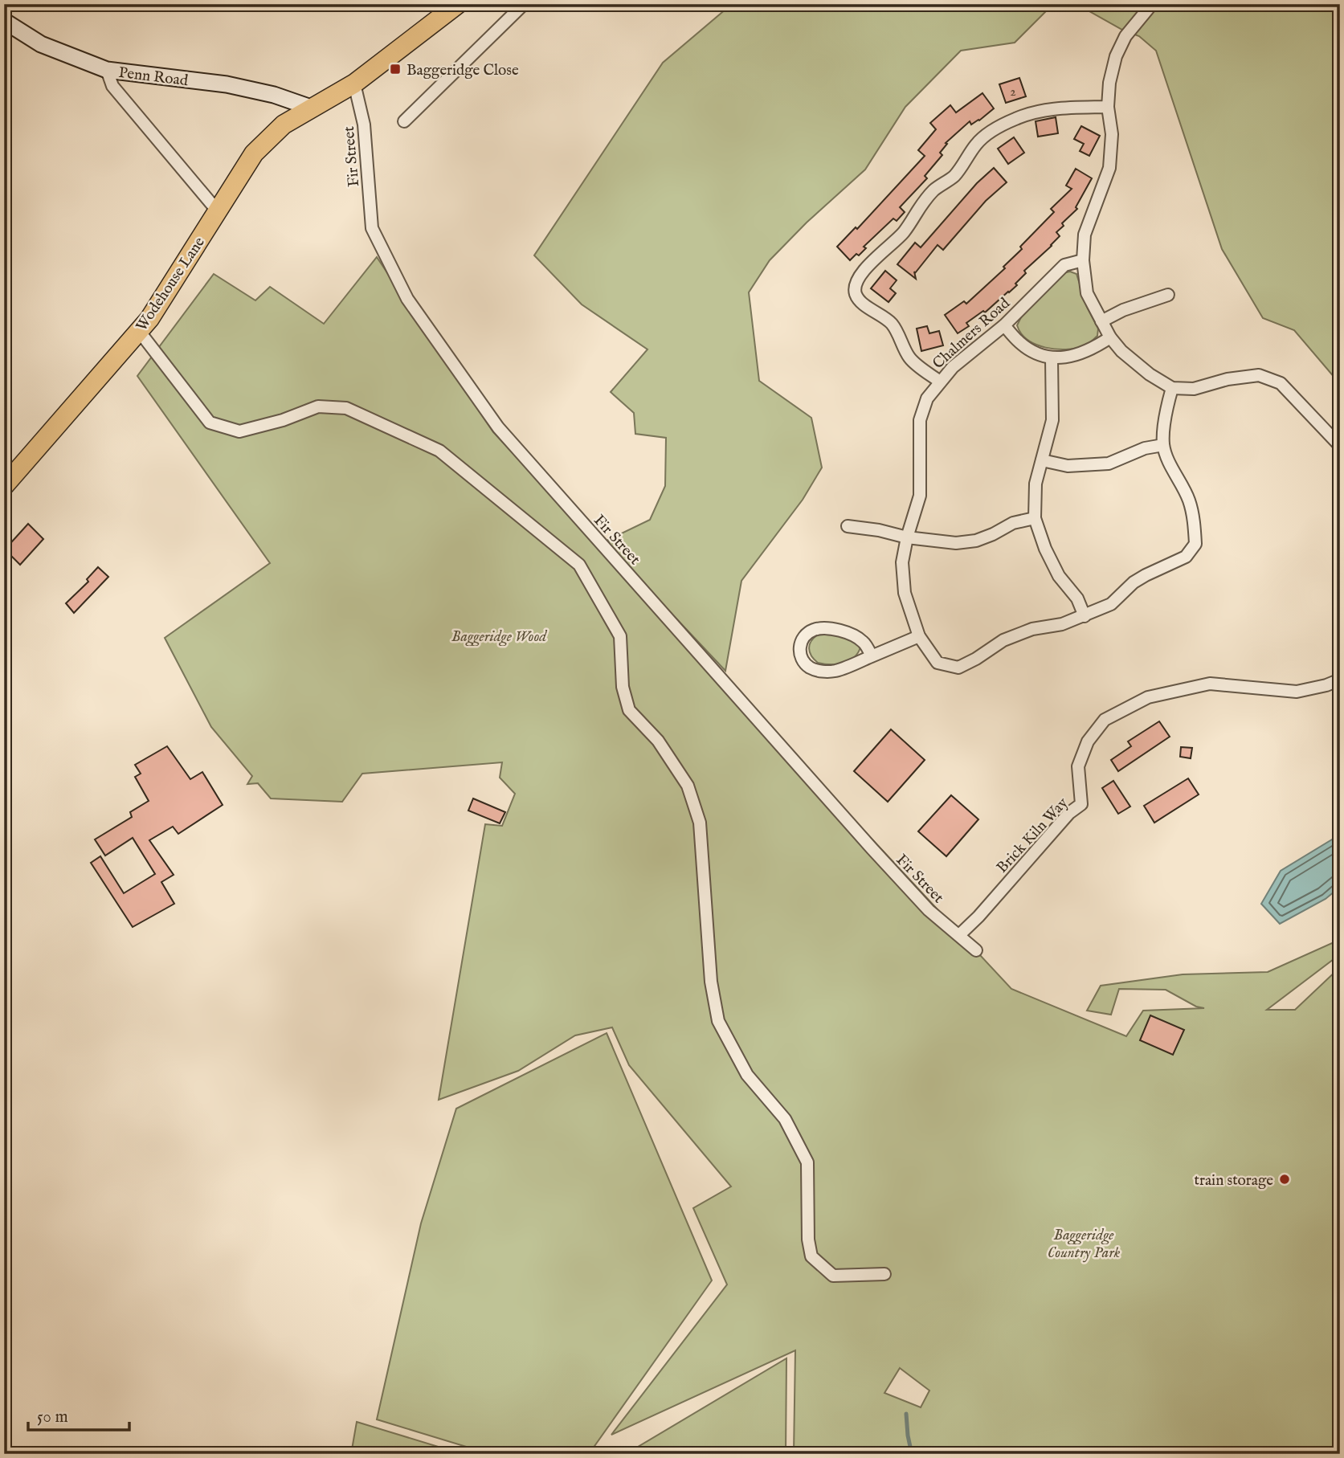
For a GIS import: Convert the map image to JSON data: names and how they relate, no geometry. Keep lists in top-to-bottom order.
{
  "streets": {
    "main road": ["Wodehouse Lane"],
    "street": [
      "Penn Road",
      "Fir Street",
      "Chalmers Road",
      "Brick Kiln Way"
    ]
  },
  "crossings": [
    ["Penn Road", "Wodehouse Lane"],
    ["Fir Street", "Wodehouse Lane"],
    ["Fir Street", "Brick Kiln Way"]
  ],
  "parks": ["Baggeridge Wood", "Baggeridge Country Park"],
  "places": {
    "transit": ["Baggeridge Close"],
    "other": ["train storage"]
  },
  "house_numbers": ["2"],
  "scale_bar": "50 m"
}
